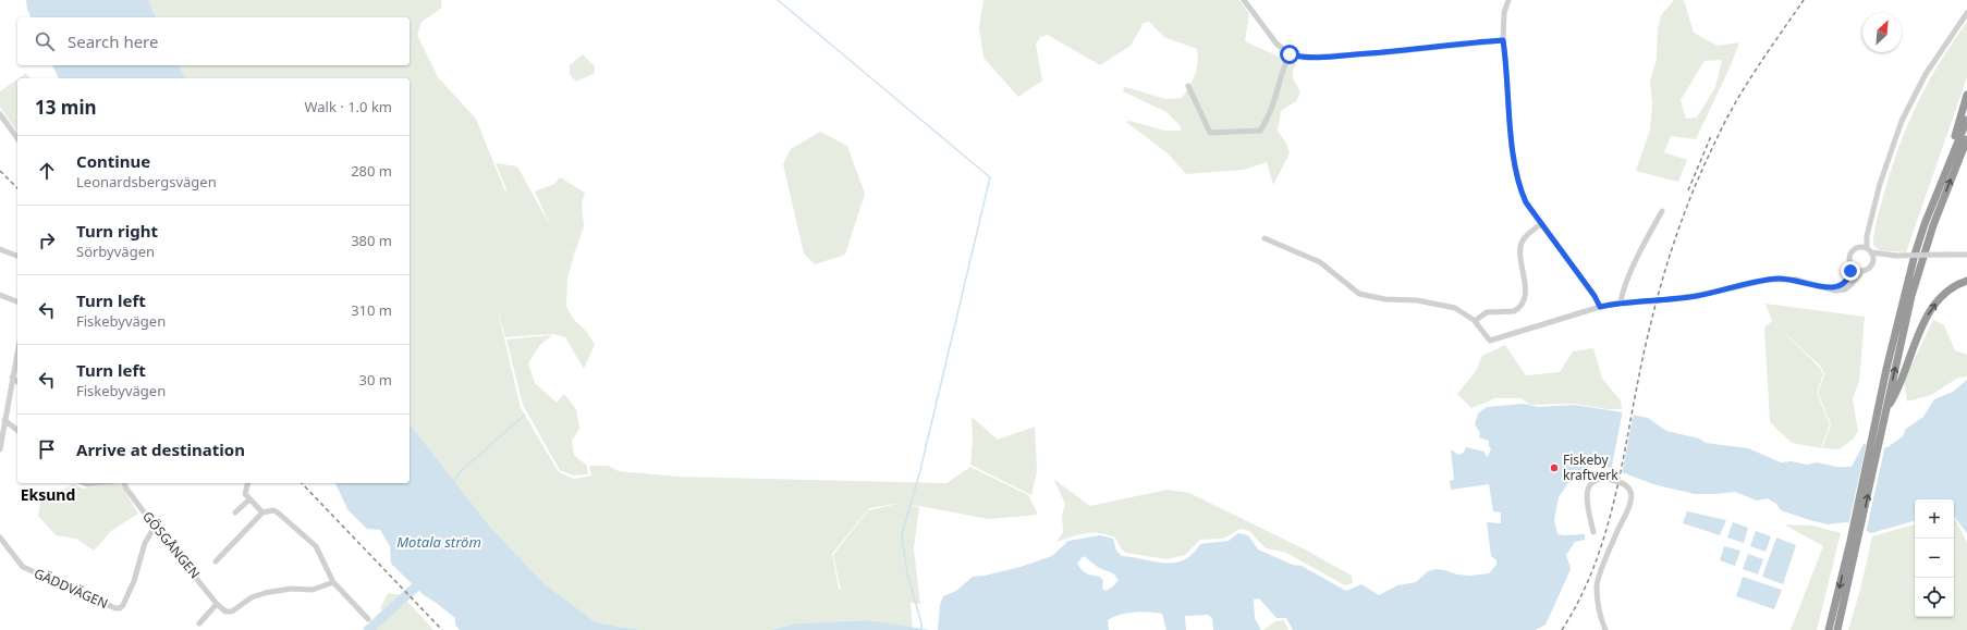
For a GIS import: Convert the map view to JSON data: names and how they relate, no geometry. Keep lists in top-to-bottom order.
{
  "streets": {
    "street": ["GÖSGÅNGEN", "GÄDDVÄGEN"]
  },
  "crossings": [
    ["GÖSGÅNGEN", "GÄDDVÄGEN"]
  ],
  "districts": ["Eksund"],
  "water": ["Motala ström"],
  "places": ["Fiskeby kraftverk"],
  "north": "top right",
  "page": {
    "search": "Search here",
    "heading": ["13 min", "Walk · 1.0 km"],
    "list": [
      ["Continue", "Leonardsbergsvägen", "280 m"],
      ["Turn right", "Sörbyvägen", "380 m"],
      ["Turn left", "Fiskebyvägen", "310 m"],
      ["Turn left", "Fiskebyvägen", "30 m"],
      "Arrive at destination"
    ],
    "map_buttons": ["+", "−"]
  }
}
